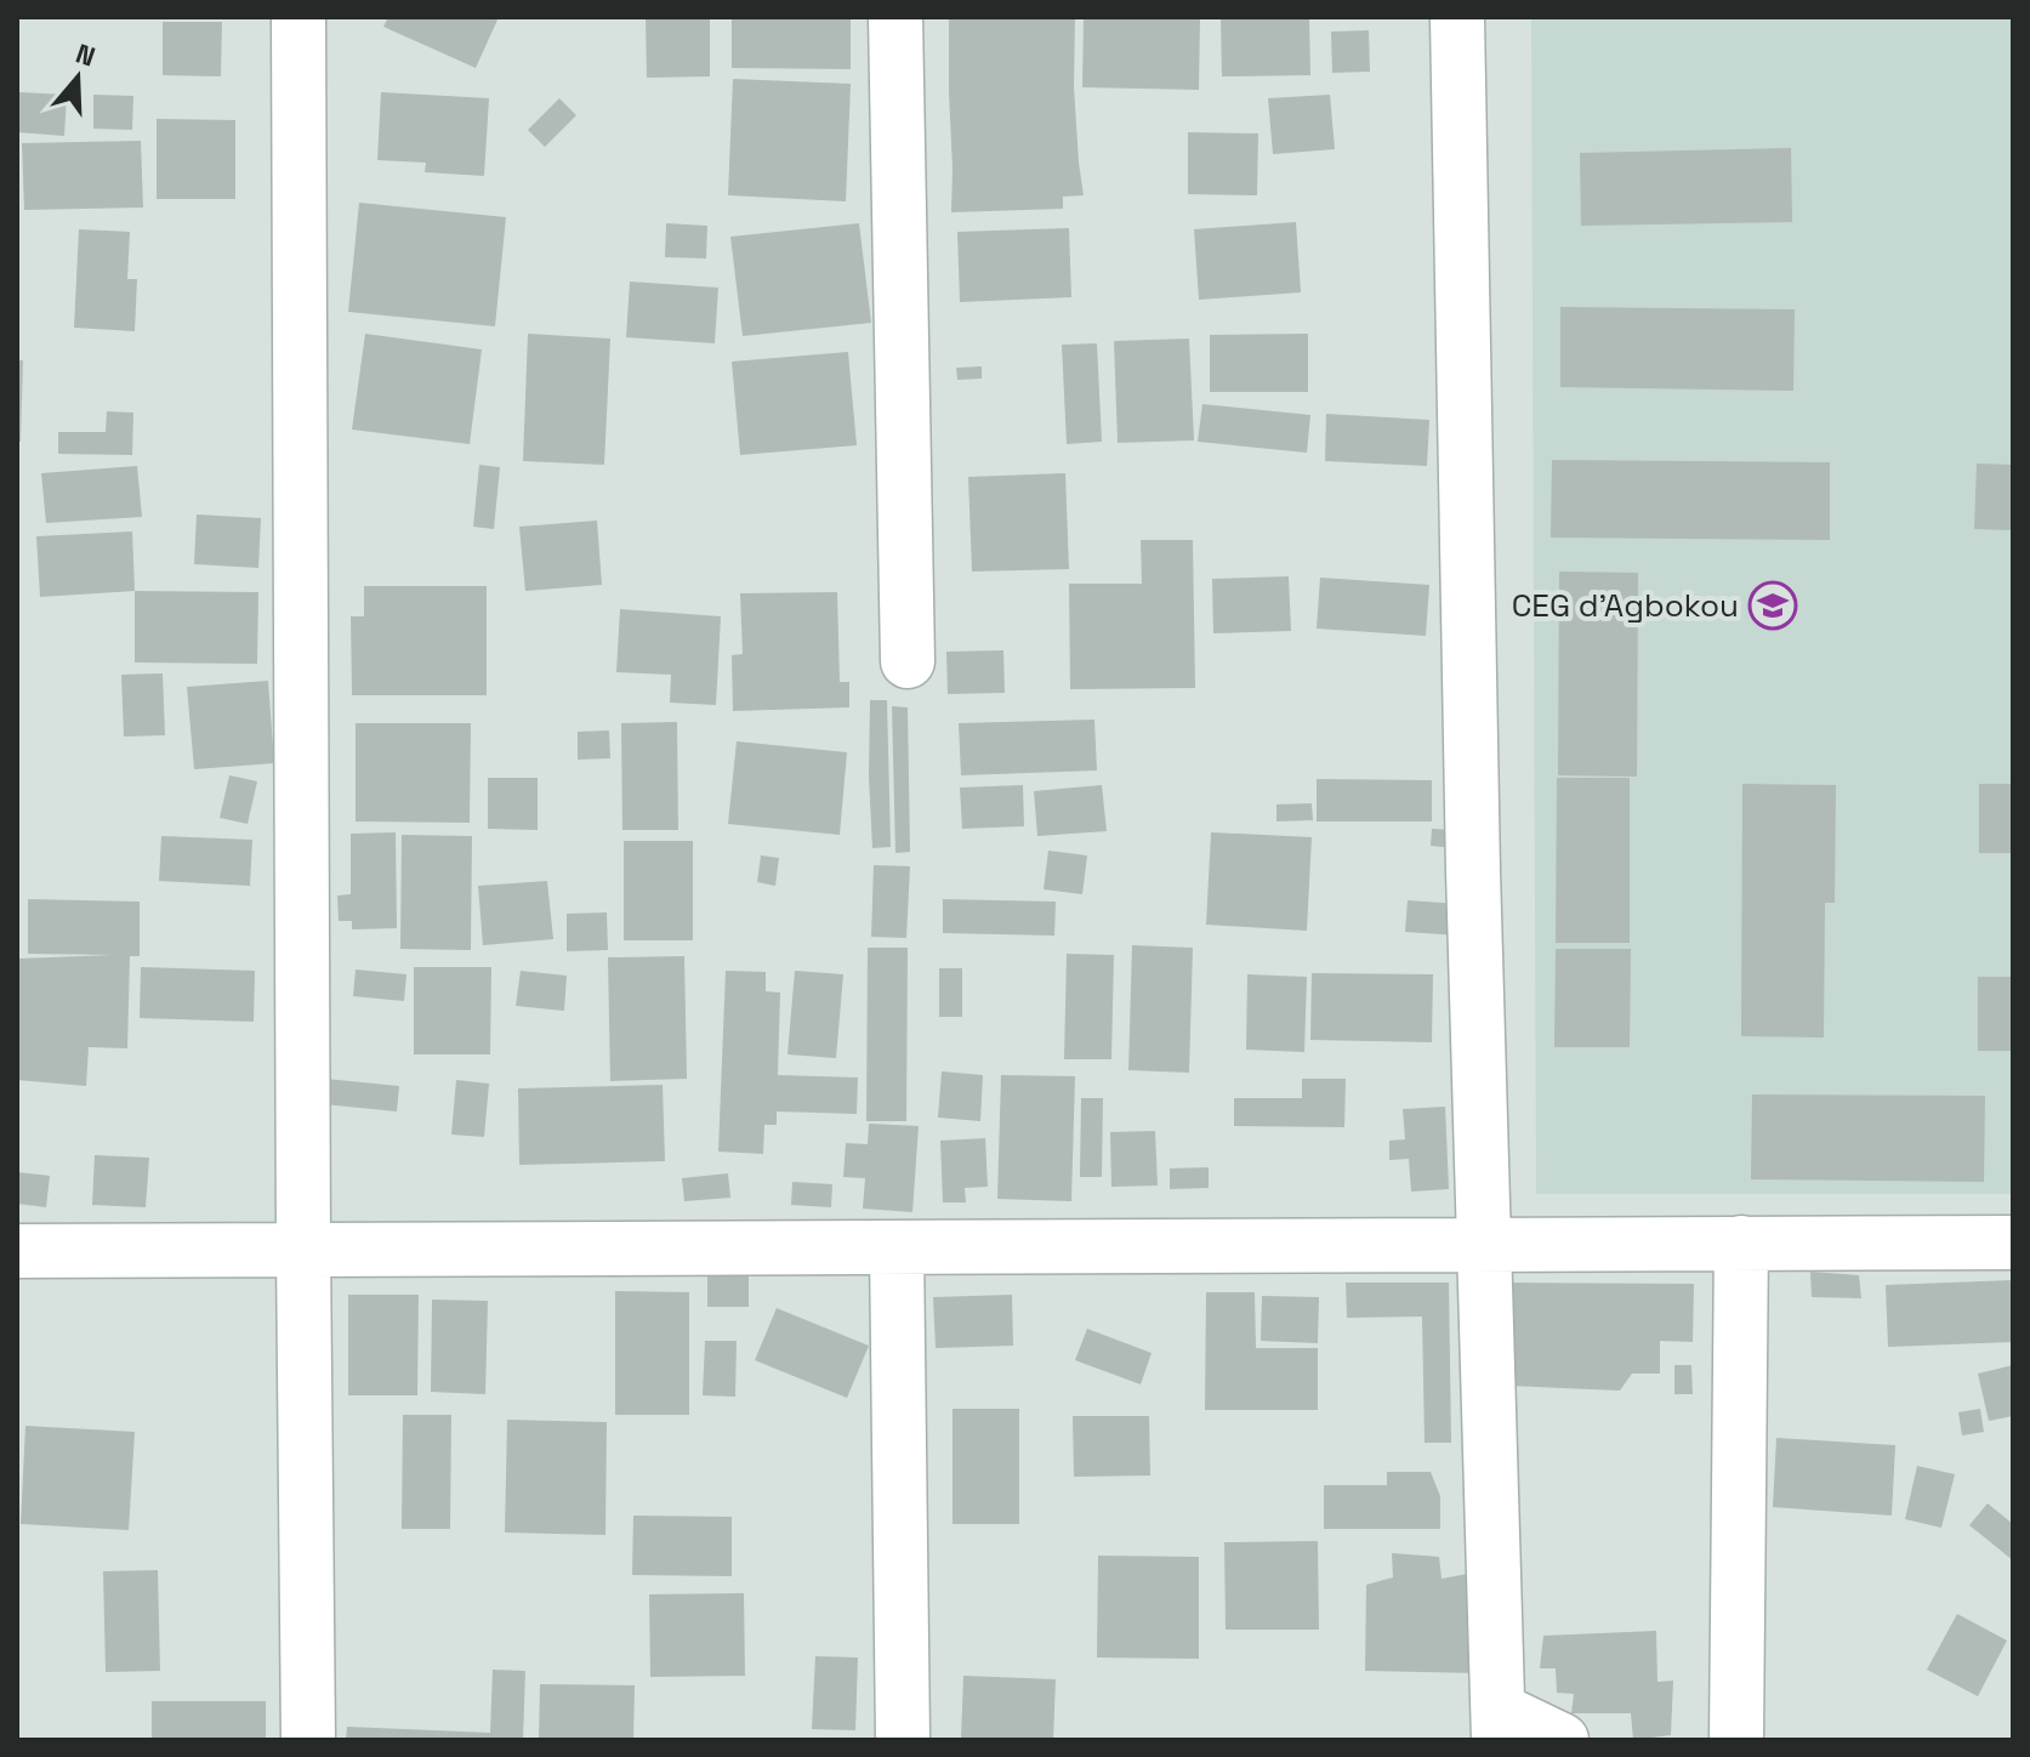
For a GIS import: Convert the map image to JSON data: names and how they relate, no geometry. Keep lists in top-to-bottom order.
{
  "places": {
    "school or university": ["CEG d'Agbokou"]
  },
  "north": "top"
}
